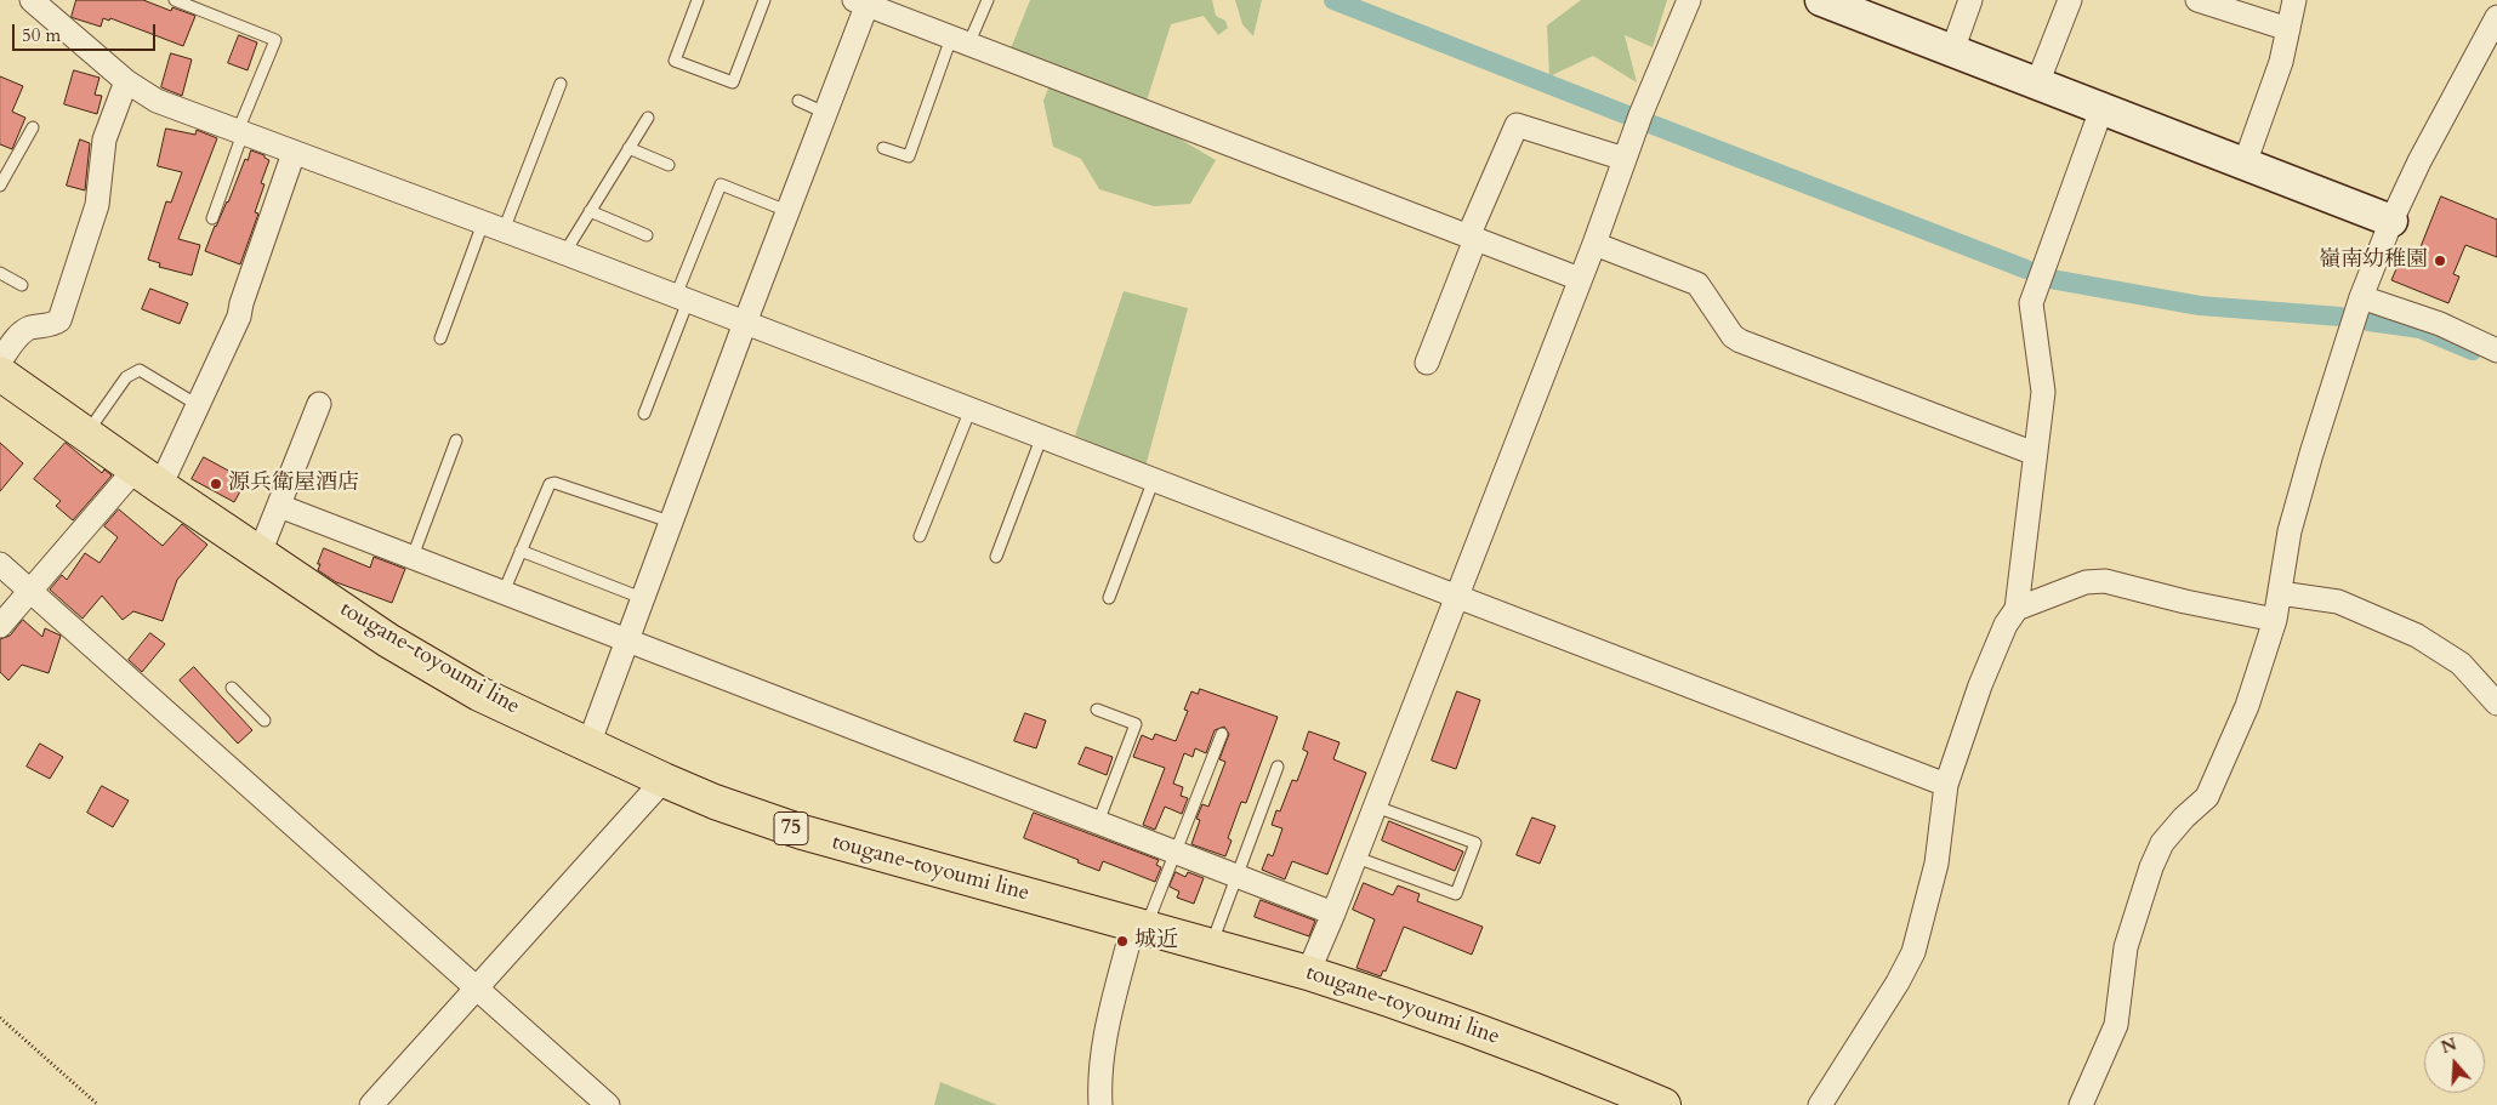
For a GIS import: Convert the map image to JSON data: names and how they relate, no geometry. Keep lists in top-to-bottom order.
{
  "streets": {
    "main road": ["tougane-toyoumi line", "75"]
  },
  "places": ["嶺南幼稚園", "源兵衛屋酒店", "城近"],
  "scale_bar": "50 m",
  "north": "top"
}
